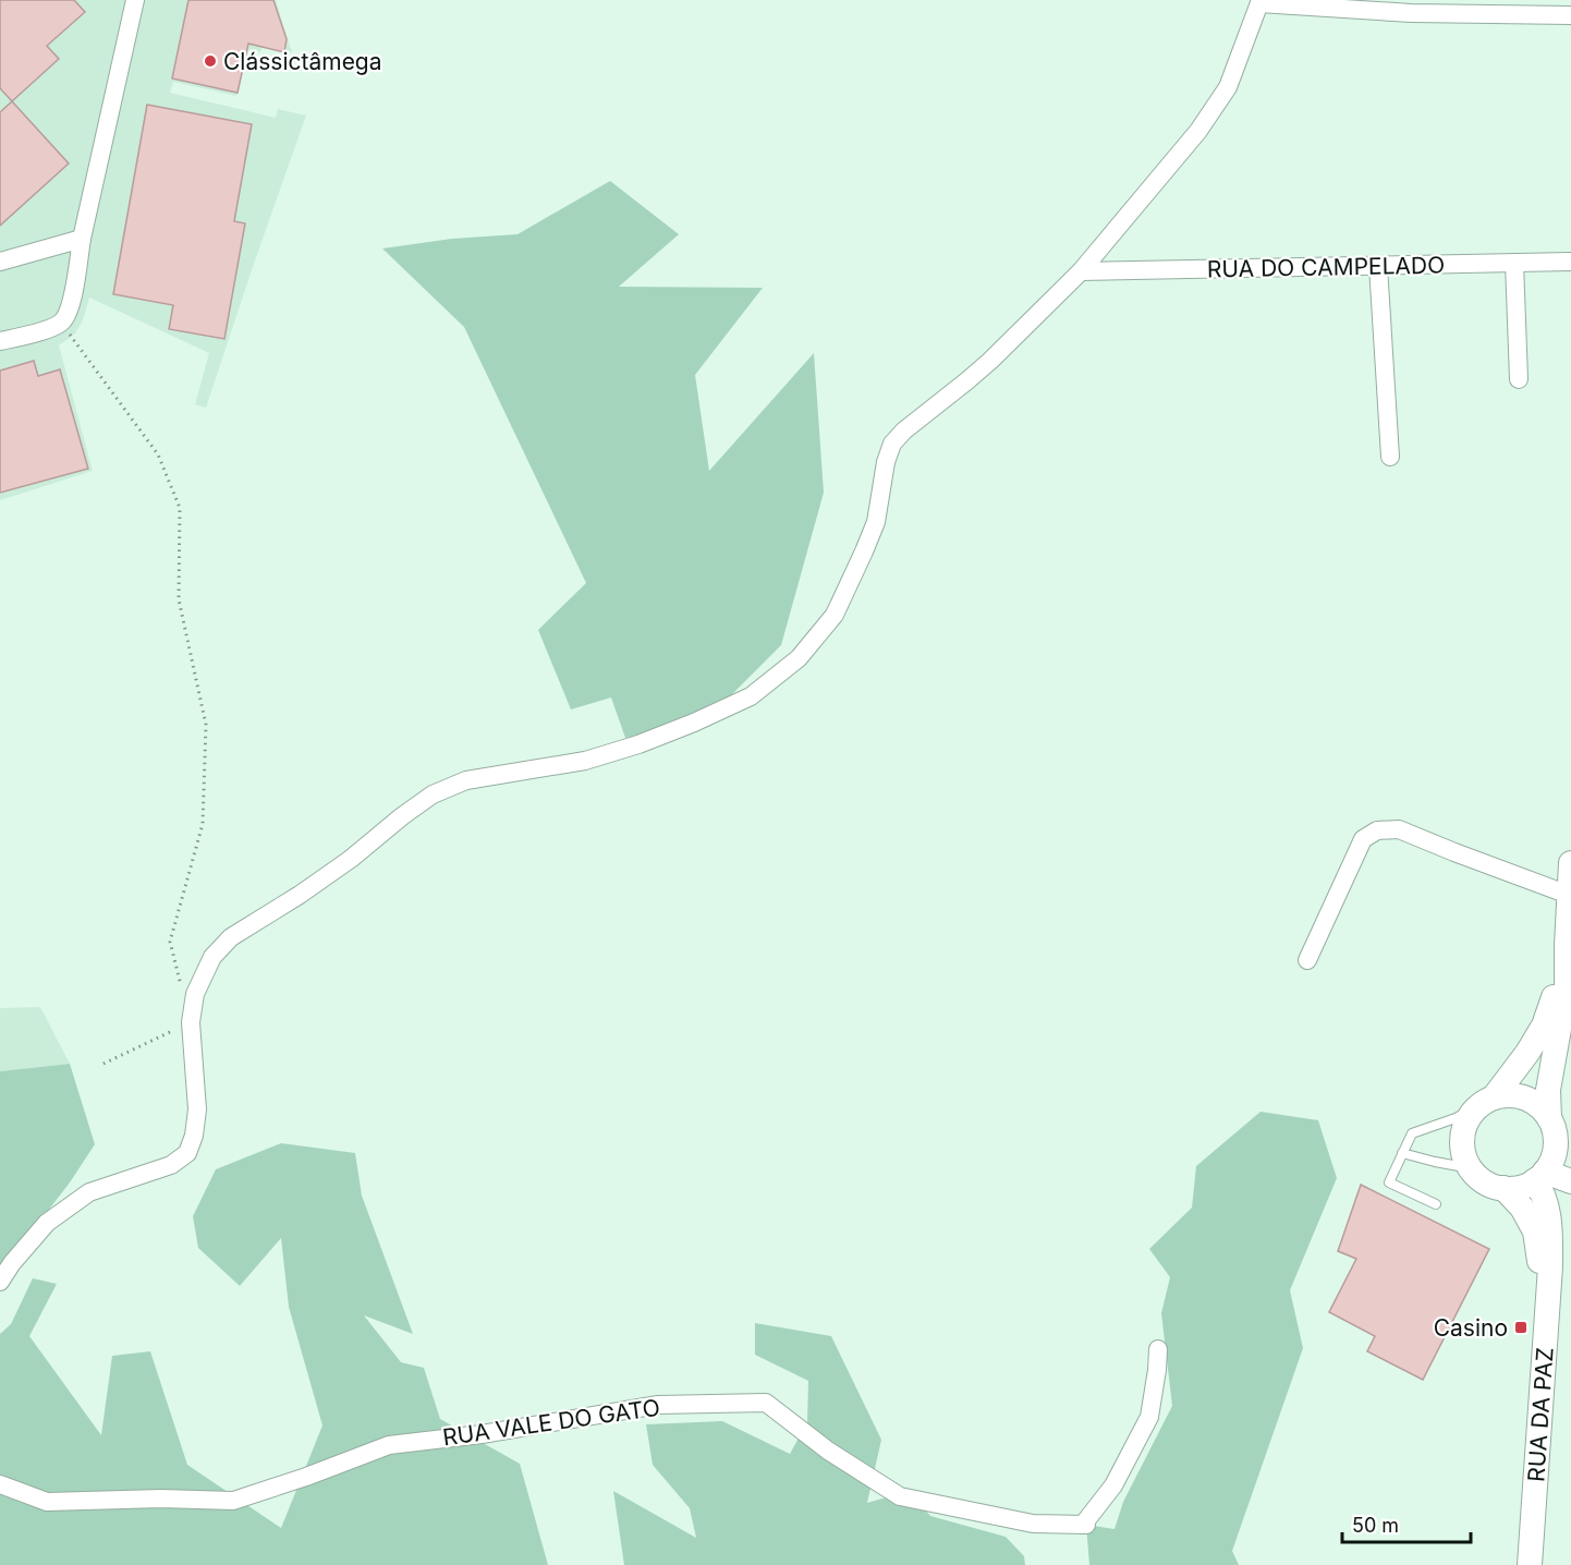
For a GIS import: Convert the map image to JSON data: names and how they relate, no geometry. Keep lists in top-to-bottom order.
{
  "streets": {
    "main road": ["RUA DA PAZ"],
    "street": ["RUA DO CAMPELADO", "RUA VALE DO GATO"]
  },
  "places": {
    "other": ["Clássictâmega"],
    "transit": ["Casino"]
  },
  "scale_bar": "50 m"
}
